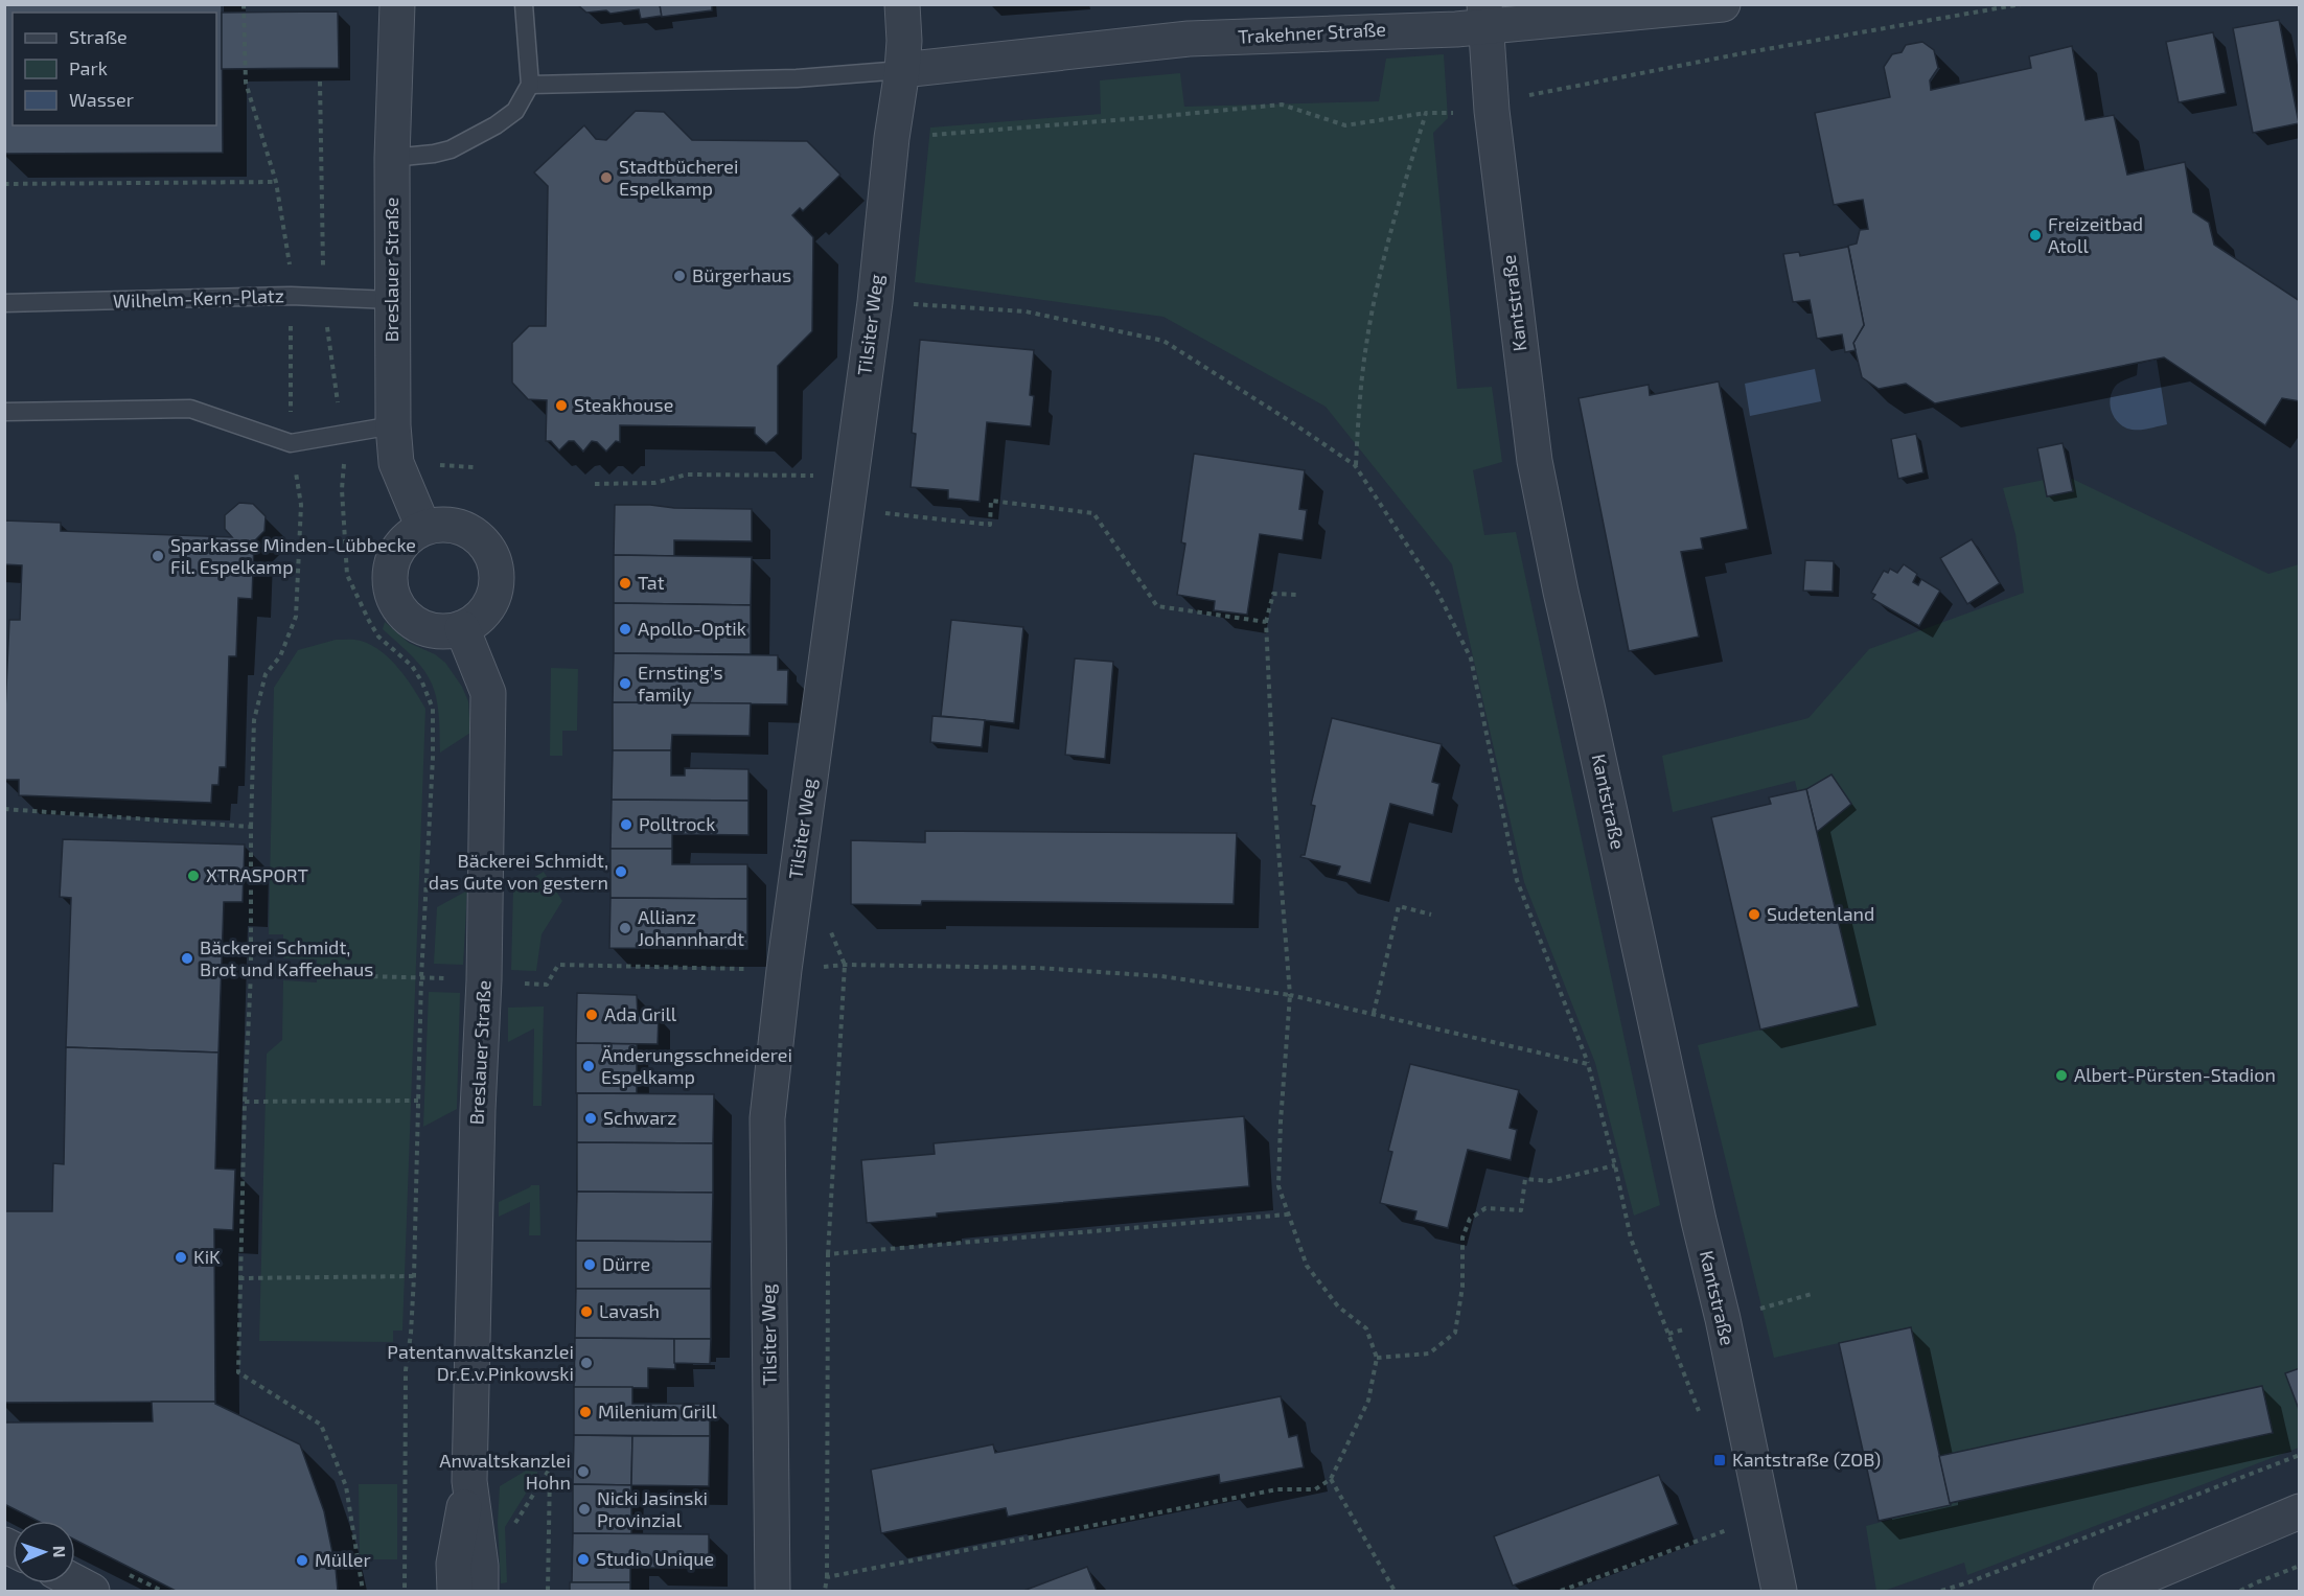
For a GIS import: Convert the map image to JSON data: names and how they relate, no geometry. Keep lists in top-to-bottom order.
{
  "streets": {
    "street": [
      "Trakehner Straße",
      "Breslauer Straße",
      "Kantstraße",
      "Tilsiter Weg"
    ],
    "lane": ["Wilhelm-Kern-Platz"]
  },
  "crossings": [
    ["Trakehner Straße", "Kantstraße"],
    ["Trakehner Straße", "Tilsiter Weg"],
    ["Breslauer Straße", "Wilhelm-Kern-Platz"]
  ],
  "places": {
    "other": [
      "Stadtbücherei Espelkamp",
      "Freizeitbad Atoll",
      "Bürgerhaus",
      "Steakhouse",
      "Sparkasse Minden-Lübbecke Fil. Espelkamp",
      "Tat",
      "Apollo-Optik",
      "Ernsting's family",
      "Polltrock",
      "Bäckerei Schmidt, das Gute von gestern",
      "XTRASPORT",
      "Sudetenland",
      "Allianz Johannhardt",
      "Bäckerei Schmidt, Brot und Kaffeehaus",
      "Ada Grill",
      "Änderungsschneiderei Espelkamp",
      "Albert-Pürsten-Stadion",
      "Schwarz",
      "KiK",
      "Dürre",
      "Lavash",
      "Patentanwaltskanzlei Dr.E.v.Pinkowski",
      "Milenium Grill",
      "Anwaltskanzlei Hohn",
      "Nicki Jasinski Provinzial",
      "Studio Unique",
      "Müller"
    ],
    "transit": ["Kantstraße (ZOB)"]
  },
  "legend": ["Straße", "Park", "Wasser"],
  "north": "right"
}
